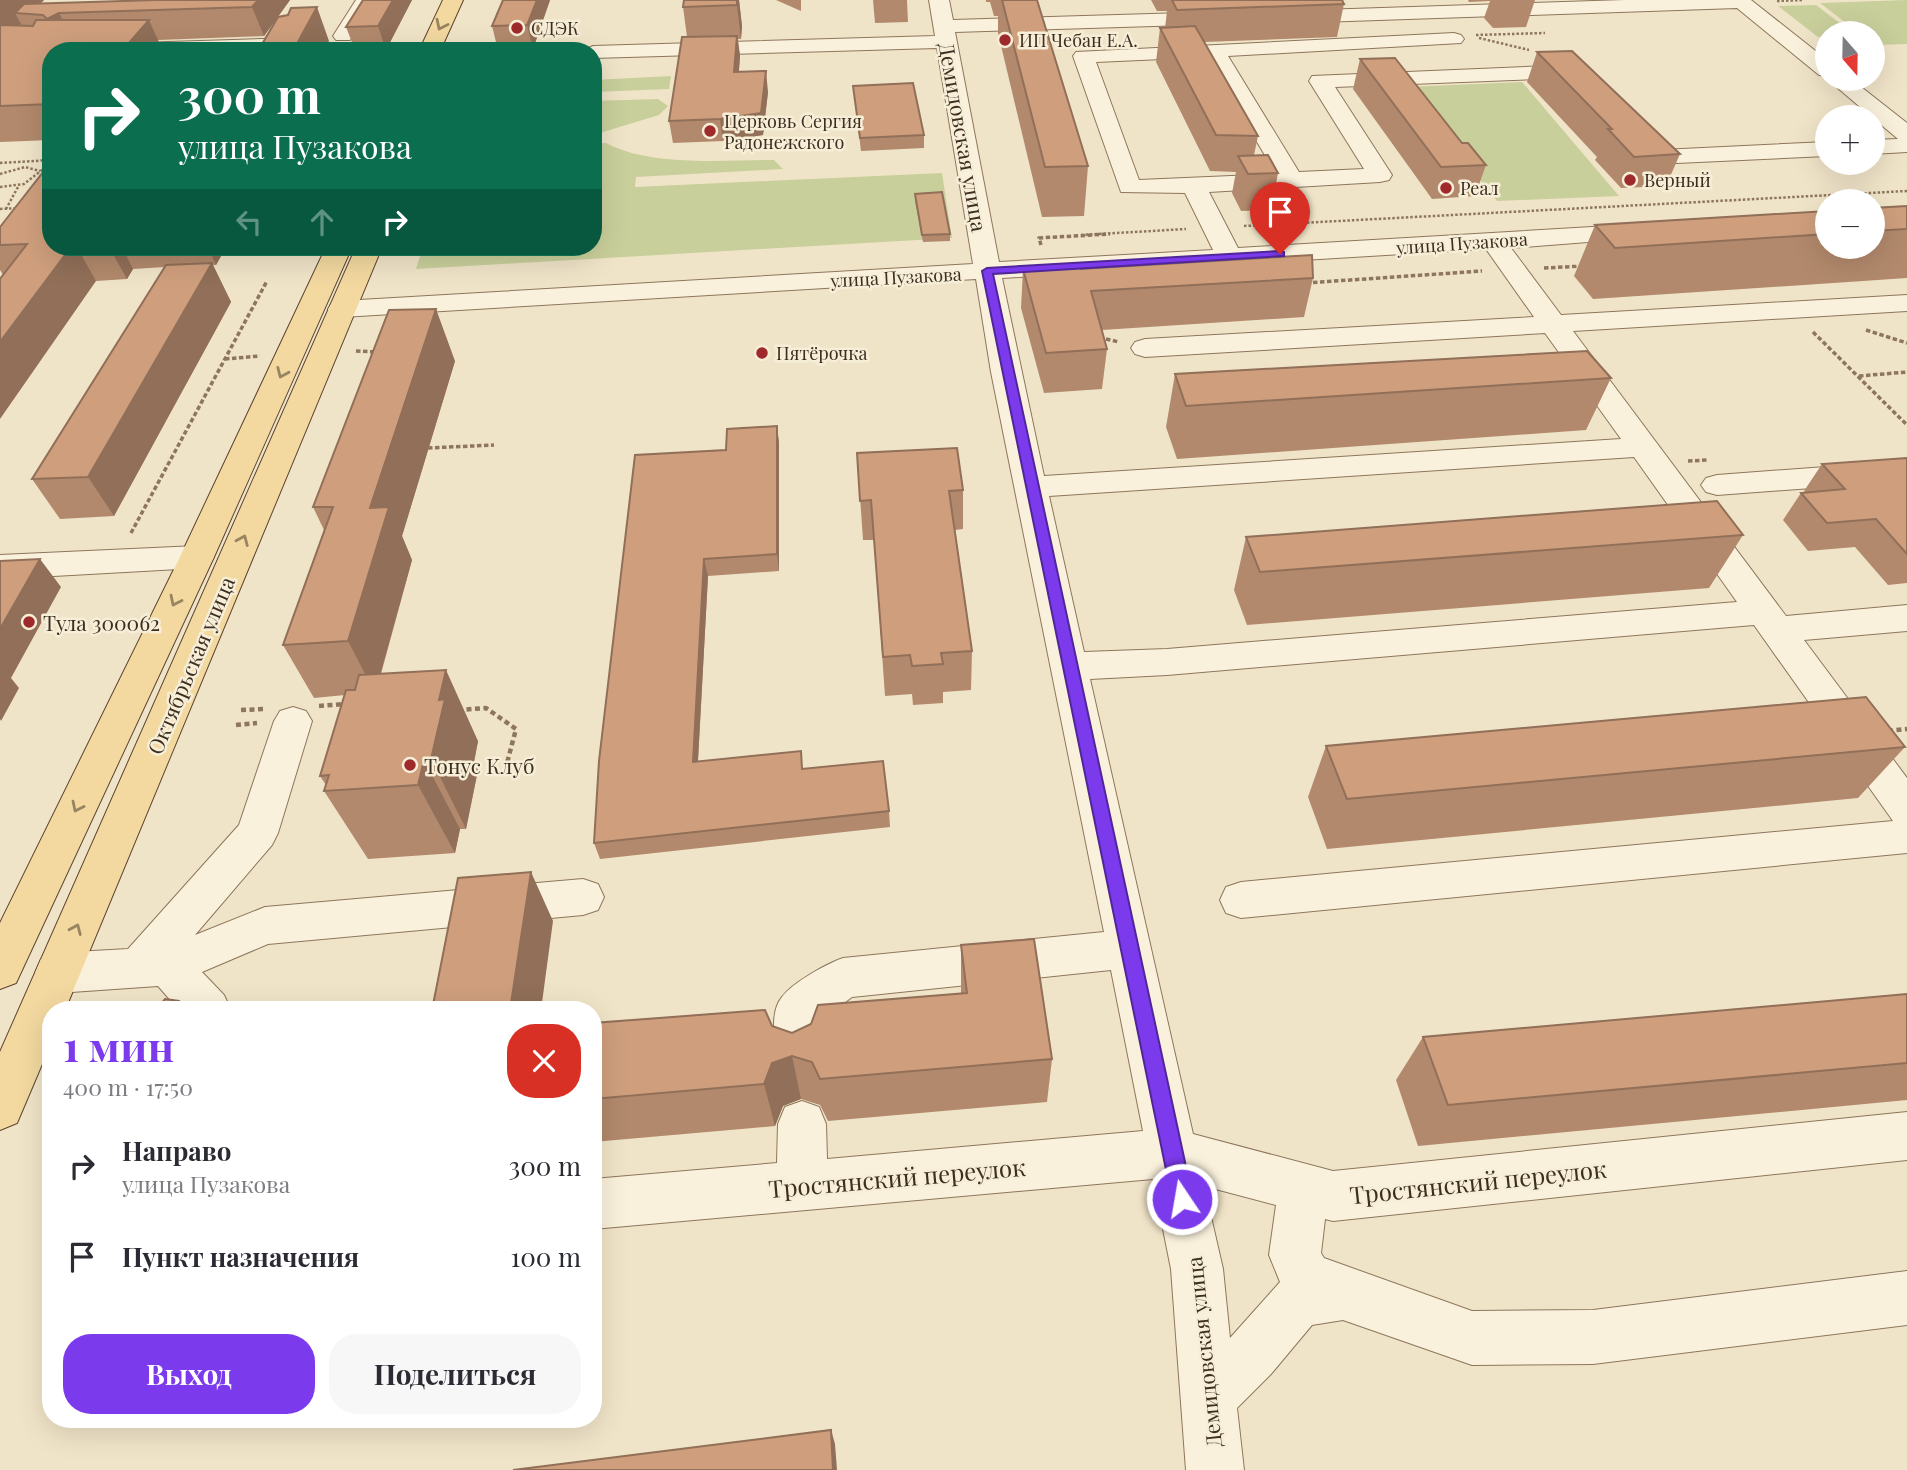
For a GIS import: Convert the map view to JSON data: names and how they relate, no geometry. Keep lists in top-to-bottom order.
{
  "streets": {
    "main road": ["Октябрьская улица"],
    "street": ["Демидовская улица", "улица Пузакова", "Тростянский переулок"]
  },
  "crossings": [
    ["Демидовская улица", "улица Пузакова"],
    ["Демидовская улица", "Тростянский переулок"],
    ["улица Пузакова", "Октябрьская улица"]
  ],
  "places": [
    "СДЭК",
    "ИП Чебан Е.А.",
    "Церковь Сергия Радонежского",
    "Верный",
    "Реал",
    "Пятёрочка",
    "Тула 300062",
    "Тонус Клуб"
  ],
  "north": "bottom",
  "page": {
    "map_buttons": ["+", "−"],
    "turn": ["300 m", "улица Пузакова"],
    "heading": ["1 мин", "400 m · 17:50"],
    "list": [
      {
        "name": "Направо",
        "note": "улица Пузакова",
        "value": "300 m"
      },
      {
        "name": "Пункт назначения",
        "value": "100 m"
      }
    ],
    "buttons": ["Выход", "Поделиться"]
  }
}
